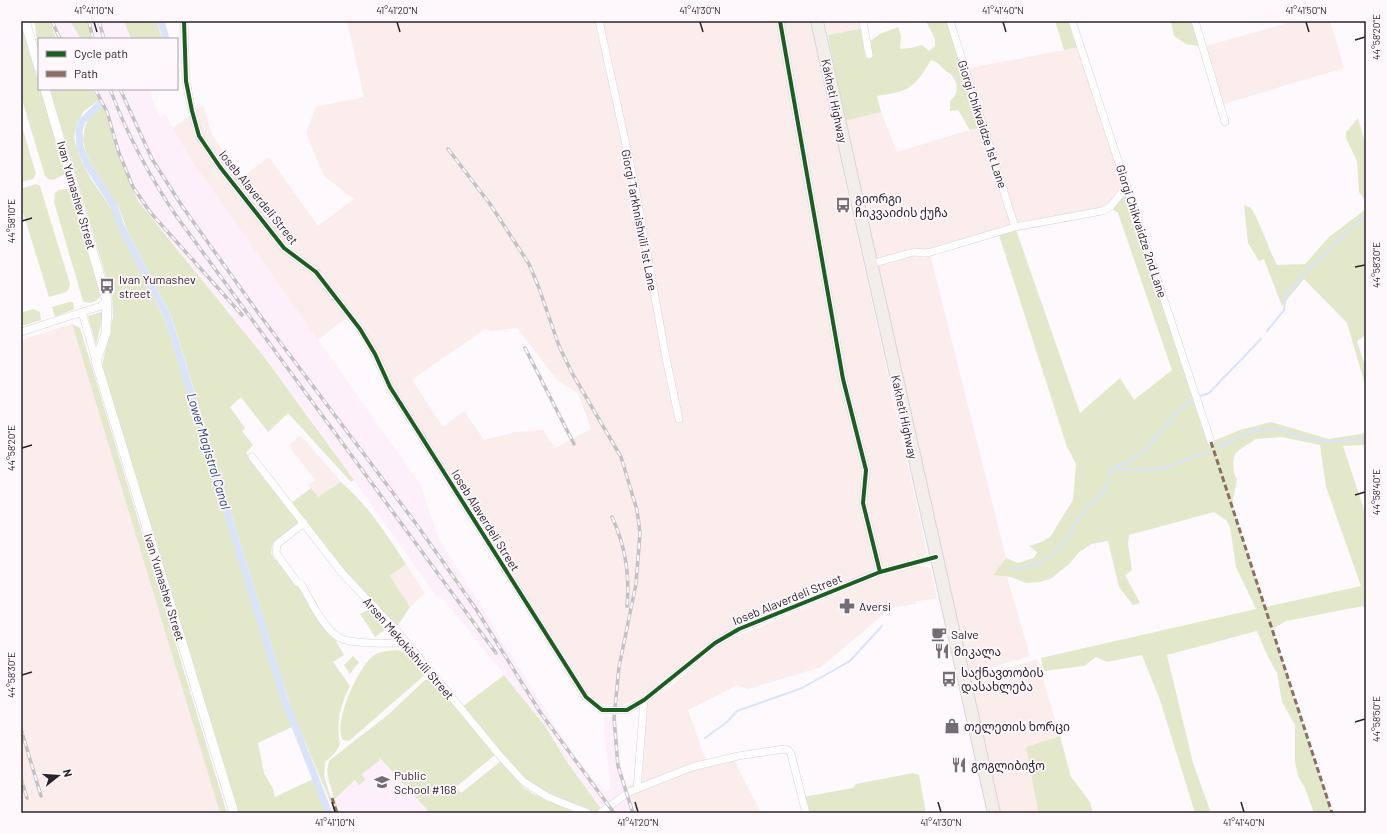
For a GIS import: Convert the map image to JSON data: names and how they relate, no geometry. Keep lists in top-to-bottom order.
{
  "streets": {
    "highway": ["Kakheti Highway"],
    "street": [
      "Giorgi Chikvaidze 1st Lane",
      "Ivan Yumashev Street",
      "Ioseb Alaverdeli Street",
      "Giorgi Tarkhnishvili 1st Lane",
      "Giorgi Chikvaidze 2nd Lane",
      "Arsen Mekokishvili Street"
    ]
  },
  "crossings": [
    ["Kakheti Highway", "Ioseb Alaverdeli Street"]
  ],
  "water": ["Lower Magistral Canal"],
  "places": {
    "bus stop": ["გიორგი ჩიკვაიძის ქუჩა", "Ivan Yumashev street", "საქნავთობის დასახლება"],
    "pharmacy": ["Aversi"],
    "cafe": ["Salve"],
    "restaurant": ["მიკალა", "გოგლიბიჭო"],
    "shop": ["თელეთის ხორცი"],
    "school or university": ["Public School #168"]
  },
  "legend": ["Cycle path", "Path"],
  "north": "right",
  "coordinates": [
    "41°41'10\"N",
    "41°41'20\"N",
    "41°41'30\"N",
    "41°41'40\"N",
    "41°41'50\"N",
    "44°58'20\"E",
    "44°58'10\"E",
    "44°58'30\"E",
    "44°58'40\"E",
    "44°58'50\"E"
  ]
}
